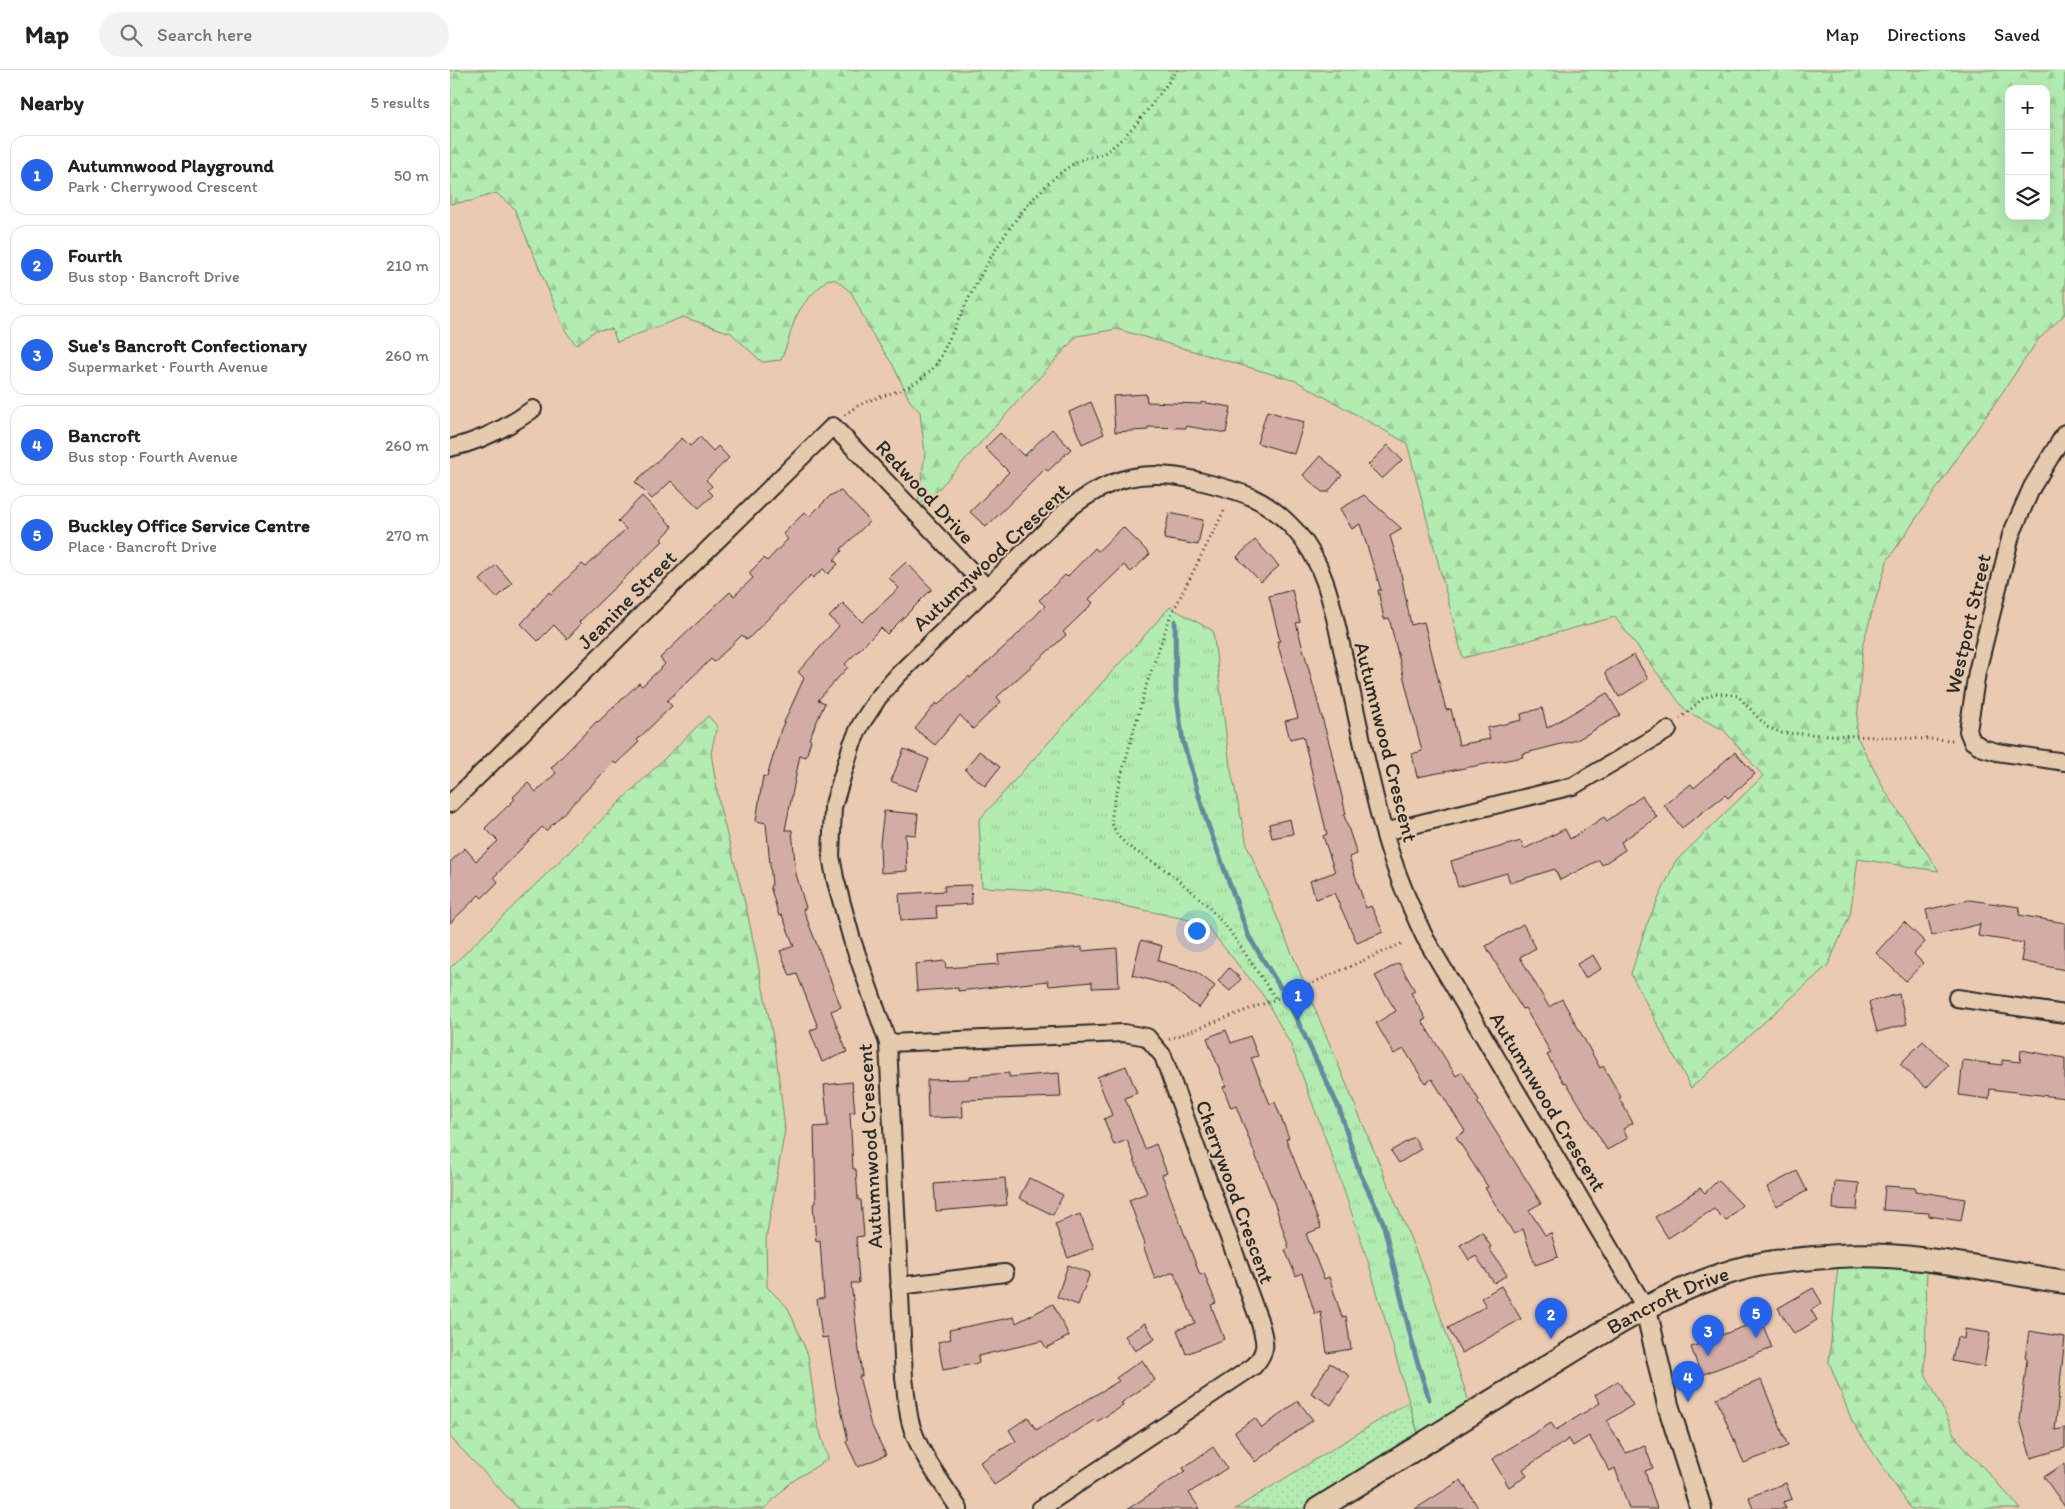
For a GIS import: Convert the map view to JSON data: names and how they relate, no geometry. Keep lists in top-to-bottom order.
{
  "streets": {
    "main road": ["Bancroft Drive"],
    "street": [
      "Redwood Drive",
      "Autumnwood Crescent",
      "Jeanine Street",
      "Westport Street",
      "Cherrywood Crescent"
    ]
  },
  "crossings": [
    ["Redwood Drive", "Autumnwood Crescent"],
    ["Redwood Drive", "Jeanine Street"],
    ["Autumnwood Crescent", "Bancroft Drive"]
  ],
  "page": {
    "header": "Map",
    "search": "Search here",
    "nav": ["Map", "Directions", "Saved"],
    "heading": ["Nearby", "5 results"],
    "map_buttons": ["+", "−"],
    "list": [
      {
        "mark": "1",
        "name": "Autumnwood Playground",
        "note": "Park · Cherrywood Crescent",
        "value": "50 m"
      },
      {
        "mark": "2",
        "name": "Fourth",
        "note": "Bus stop · Bancroft Drive",
        "value": "210 m"
      },
      {
        "mark": "3",
        "name": "Sue's Bancroft Confectionary",
        "note": "Supermarket · Fourth Avenue",
        "value": "260 m"
      },
      {
        "mark": "4",
        "name": "Bancroft",
        "note": "Bus stop · Fourth Avenue",
        "value": "260 m"
      },
      {
        "mark": "5",
        "name": "Buckley Office Service Centre",
        "note": "Place · Bancroft Drive",
        "value": "270 m"
      }
    ],
    "pins": [
      "1",
      "5",
      "2",
      "3",
      "4"
    ]
  }
}
